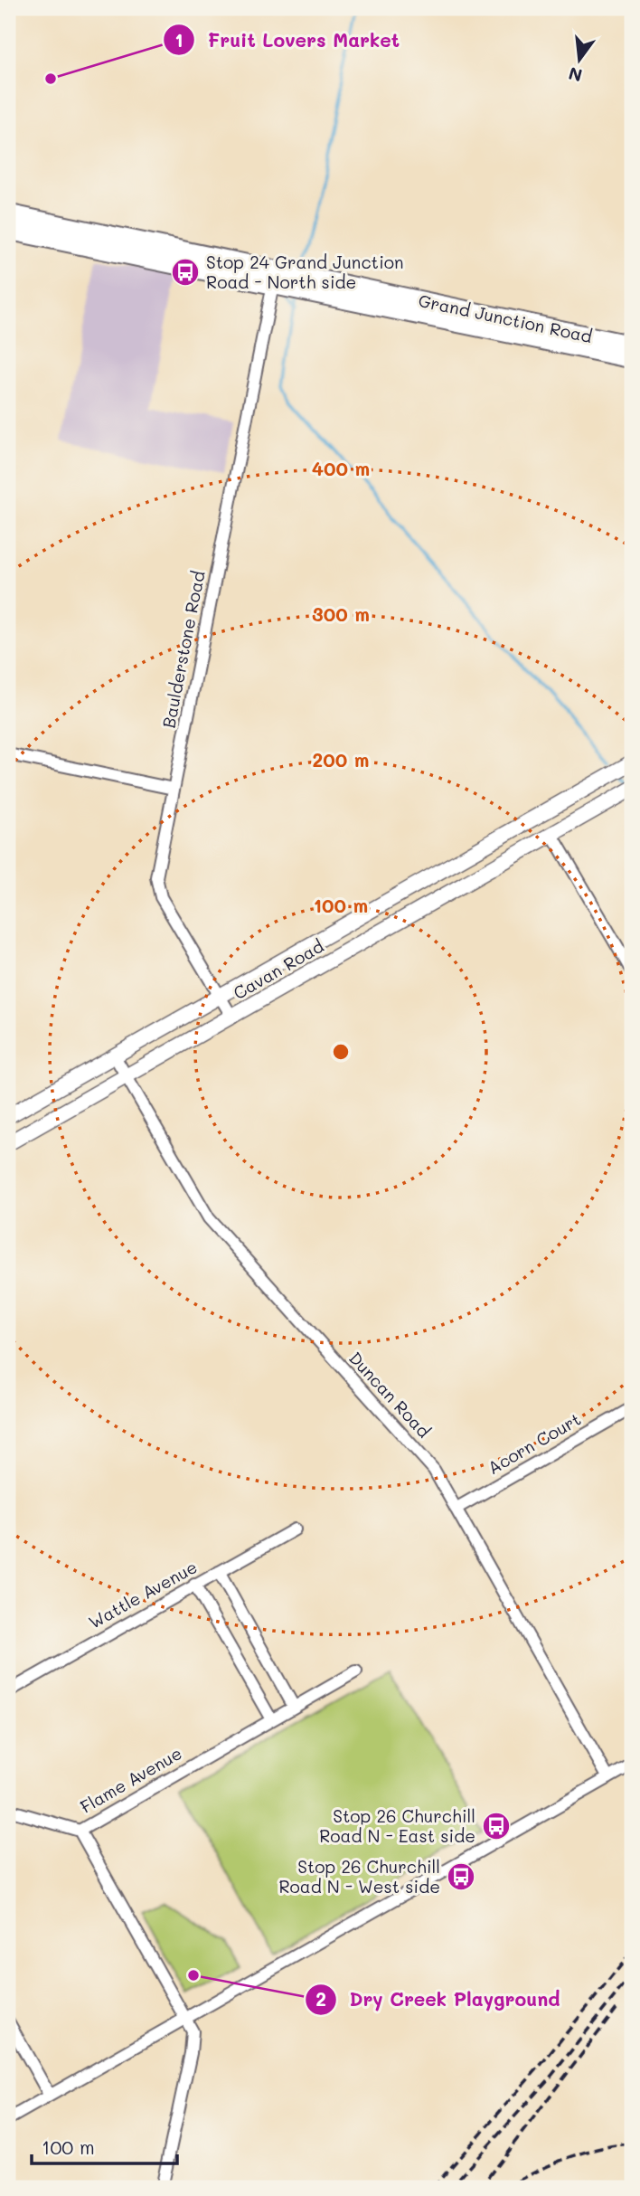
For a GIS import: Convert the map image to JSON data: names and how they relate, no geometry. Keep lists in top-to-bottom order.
{
  "streets": {
    "highway": ["Grand Junction Road"],
    "main road": ["Cavan Road"],
    "street": [
      "Baulderstone Road",
      "Duncan Road",
      "Acorn Court",
      "Wattle Avenue",
      "Flame Avenue"
    ]
  },
  "crossings": [
    ["Grand Junction Road", "Baulderstone Road"],
    ["Baulderstone Road", "Cavan Road"],
    ["Cavan Road", "Duncan Road"],
    ["Duncan Road", "Acorn Court"]
  ],
  "places": {
    "other": ["Fruit Lovers Market", "Dry Creek Playground"],
    "bus stop": ["Stop 24 Grand Junction Road - North side", "Stop 26 Churchill Road N - East side", "Stop 26 Churchill Road N - West side"]
  },
  "scale_bar": "100 m",
  "north": "bottom",
  "rings": [
    "400 m",
    "300 m",
    "200 m",
    "100 m"
  ]
}
